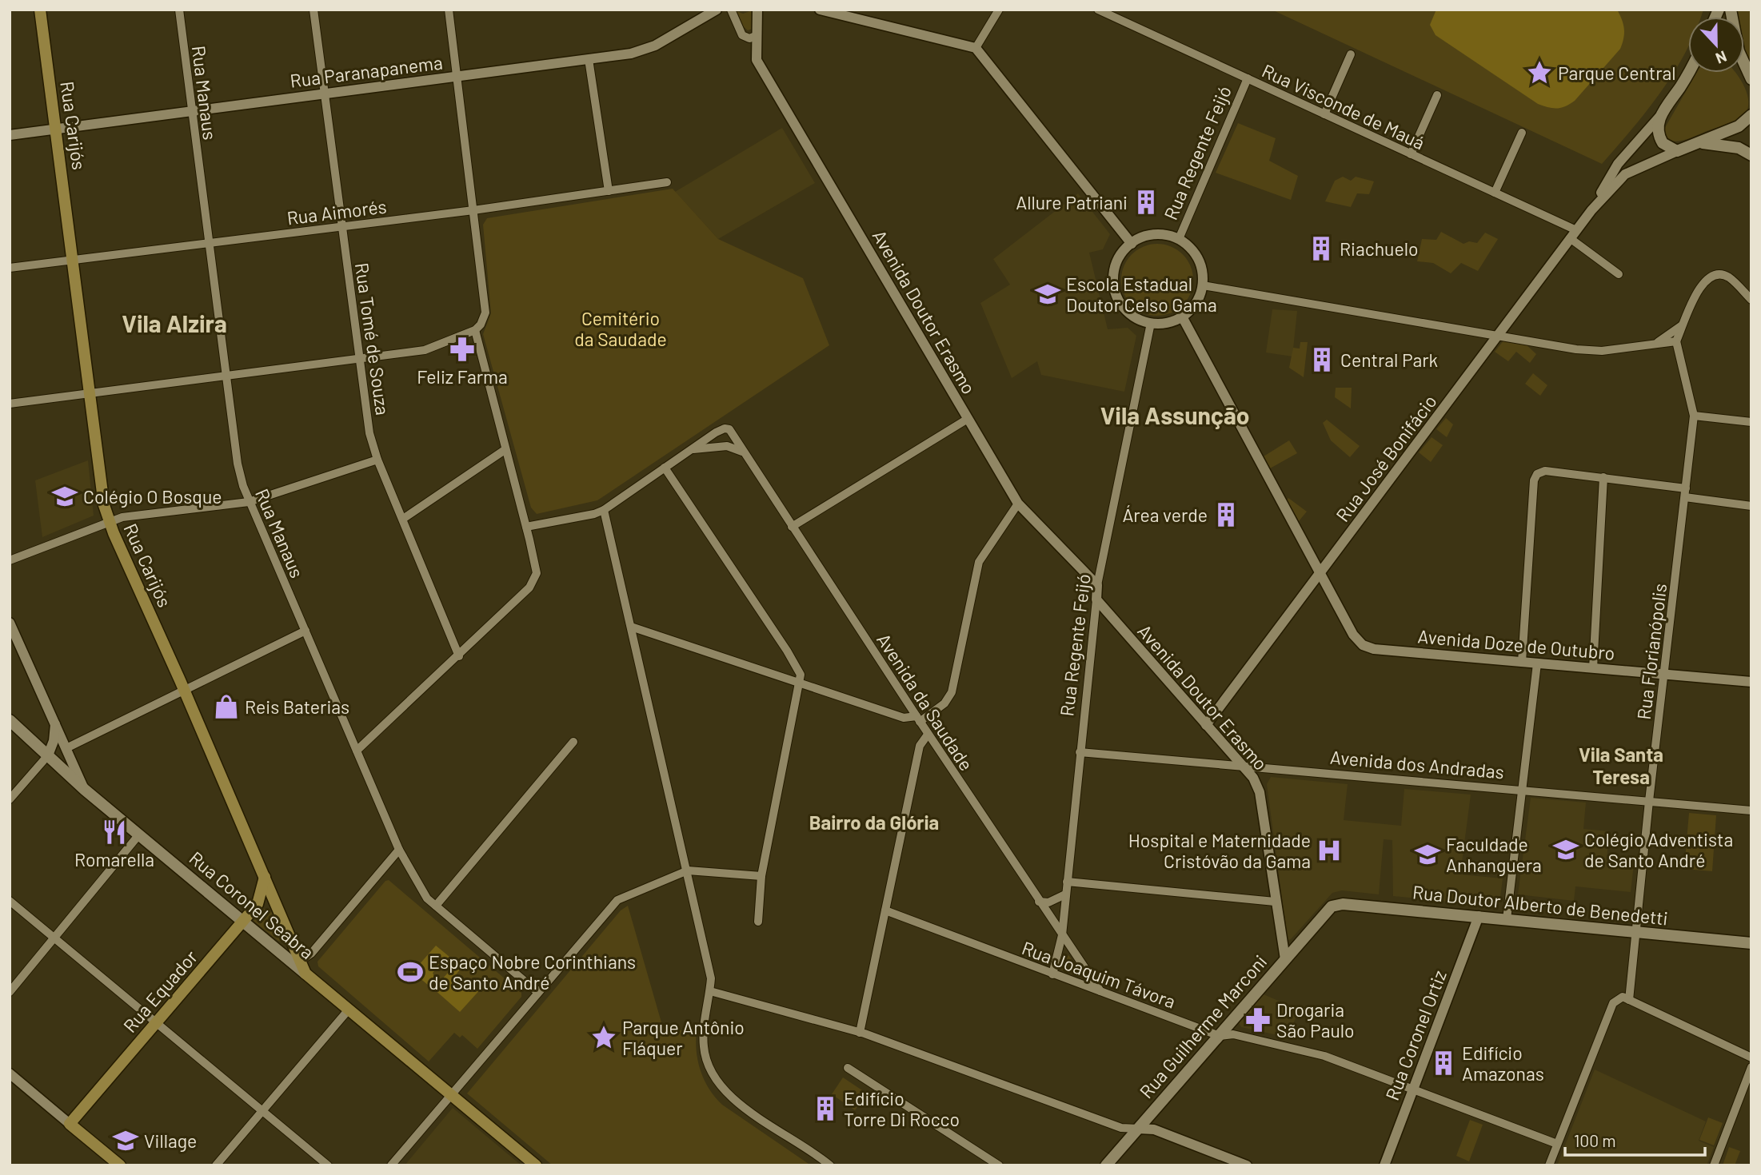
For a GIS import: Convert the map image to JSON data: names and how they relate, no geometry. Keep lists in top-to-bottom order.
{
  "streets": {
    "main road": [
      "Rua Carijós",
      "Rua Coronel Seabra",
      "Rua Doutor Alberto de Benedetti",
      "Rua Equador",
      "Rua Guilherme Marconi"
    ],
    "street": [
      "Rua Paranapanema",
      "Rua Manaus",
      "Rua Visconde de Mauá",
      "Rua Regente Feijó",
      "Rua Aimorés",
      "Avenida Doutor Erasmo",
      "Rua Tomé de Souza",
      "Rua José Bonifácio",
      "Avenida Doze de Outubro",
      "Rua Florianópolis",
      "Avenida da Saudade",
      "Avenida dos Andradas",
      "Rua Joaquim Távora",
      "Rua Coronel Ortiz"
    ]
  },
  "crossings": [
    ["Rua Paranapanema", "Rua Manaus"],
    ["Rua Paranapanema", "Rua Carijós"],
    ["Rua Paranapanema", "Rua Tomé de Souza"],
    ["Rua Manaus", "Rua Aimorés"],
    ["Rua Visconde de Mauá", "Rua Regente Feijó"],
    ["Rua Visconde de Mauá", "Rua José Bonifácio"],
    ["Rua Carijós", "Rua Aimorés"],
    ["Rua Carijós", "Rua Coronel Seabra"],
    ["Rua Carijós", "Rua Equador"],
    ["Rua Regente Feijó", "Avenida Doutor Erasmo"],
    ["Rua Regente Feijó", "Avenida Doze de Outubro"],
    ["Rua Regente Feijó", "Avenida da Saudade"],
    ["Rua Regente Feijó", "Avenida dos Andradas"],
    ["Rua Regente Feijó", "Rua Joaquim Távora"],
    ["Rua Aimorés", "Rua Tomé de Souza"],
    ["Avenida Doutor Erasmo", "Rua José Bonifácio"],
    ["Avenida Doutor Erasmo", "Avenida dos Andradas"],
    ["Avenida Doutor Erasmo", "Rua Guilherme Marconi"],
    ["Rua José Bonifácio", "Avenida Doze de Outubro"],
    ["Avenida Doze de Outubro", "Rua Florianópolis"],
    ["Rua Florianópolis", "Avenida dos Andradas"],
    ["Rua Florianópolis", "Rua Doutor Alberto de Benedetti"],
    ["Avenida da Saudade", "Rua Joaquim Távora"],
    ["Rua Coronel Seabra", "Rua Equador"],
    ["Rua Doutor Alberto de Benedetti", "Rua Guilherme Marconi"],
    ["Rua Doutor Alberto de Benedetti", "Rua Coronel Ortiz"],
    ["Rua Joaquim Távora", "Rua Guilherme Marconi"],
    ["Rua Joaquim Távora", "Rua Coronel Ortiz"]
  ],
  "districts": [
    "Vila Alzira",
    "Vila Assunção",
    "Vila Santa Teresa",
    "Bairro da Glória"
  ],
  "parks": ["Cemitério da Saudade"],
  "places": {
    "place": ["Parque Central", "Parque Antônio Fláquer"],
    "building": [
      "Allure Patriani",
      "Riachuelo",
      "Central Park",
      "Área verde",
      "Edifício Amazonas",
      "Edifício Torre Di Rocco"
    ],
    "school or university": [
      "Escola Estadual Doutor Celso Gama",
      "Colégio O Bosque",
      "Colégio Adventista de Santo André",
      "Faculdade Anhanguera",
      "Village"
    ],
    "pharmacy": ["Feliz Farma", "Drogaria São Paulo"],
    "shop": ["Reis Baterias"],
    "restaurant": ["Romarella"],
    "hospital": ["Hospital e Maternidade Cristóvão da Gama"],
    "sports": ["Espaço Nobre Corinthians de Santo André"]
  },
  "scale_bar": "100 m",
  "north": "bottom"
}
